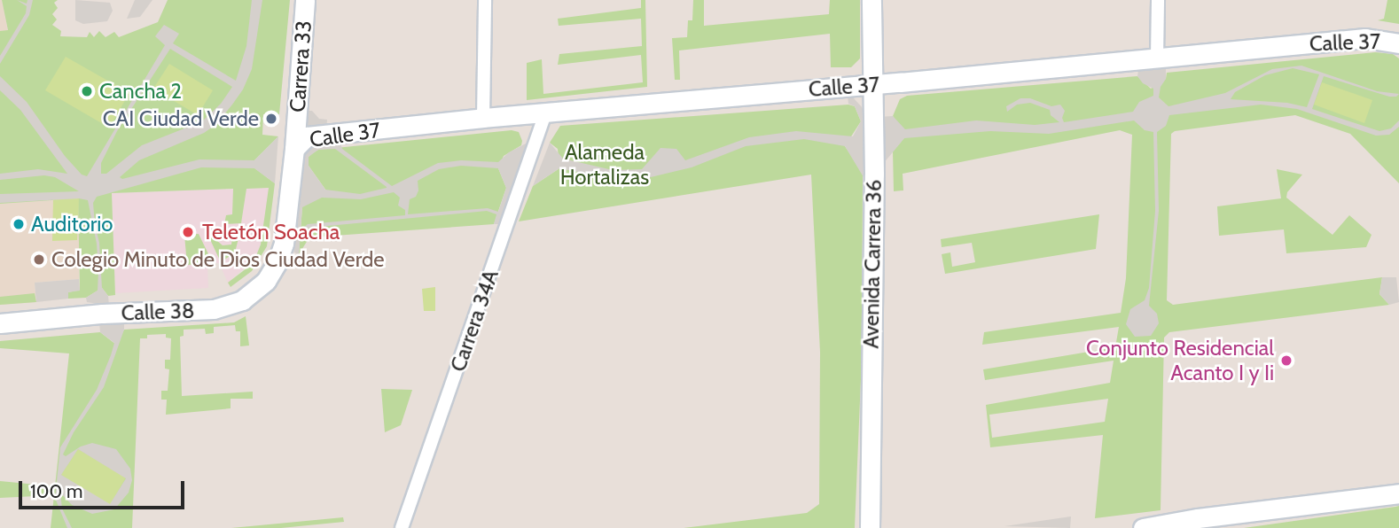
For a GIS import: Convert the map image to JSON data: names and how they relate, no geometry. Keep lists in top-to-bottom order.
{
  "streets": {
    "street": [
      "Calle 37",
      "Carrera 33",
      "Avenida Carrera 36",
      "Calle 38",
      "Carrera 34A"
    ]
  },
  "crossings": [
    ["Calle 37", "Carrera 33"],
    ["Calle 37", "Avenida Carrera 36"],
    ["Calle 37", "Carrera 34A"],
    ["Carrera 33", "Calle 38"]
  ],
  "parks": ["Alameda Hortalizas"],
  "places": [
    "Cancha 2",
    "CAI Ciudad Verde",
    "Auditorio",
    "Teletón Soacha",
    "Colegio Minuto de Dios Ciudad Verde",
    "Conjunto Residencial Acanto I y Ii"
  ],
  "scale_bar": "100 m"
}
